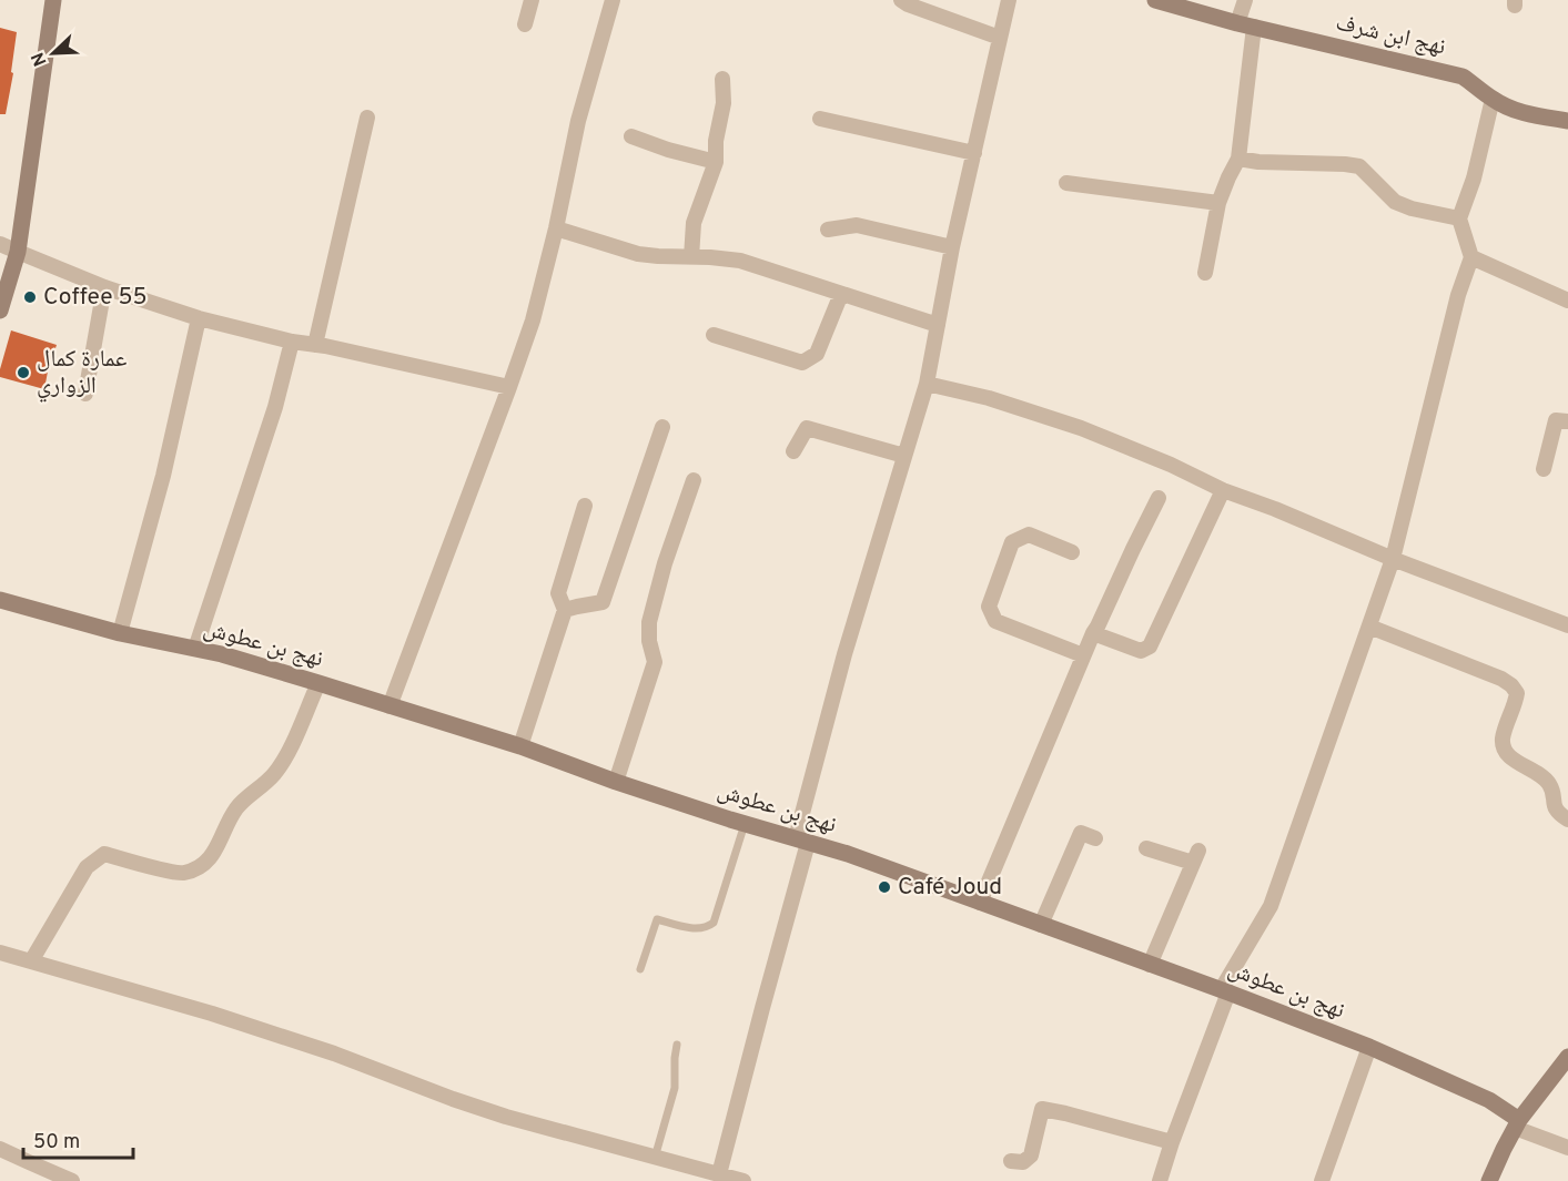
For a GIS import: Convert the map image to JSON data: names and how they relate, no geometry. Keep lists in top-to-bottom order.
{
  "streets": {
    "street": ["نهج ابن شرف", "نهج بن عطوش"]
  },
  "places": ["Coffee 55", "عمارة كمال الزواري", "Café Joud"],
  "scale_bar": "50 m",
  "north": "bottom left"
}
